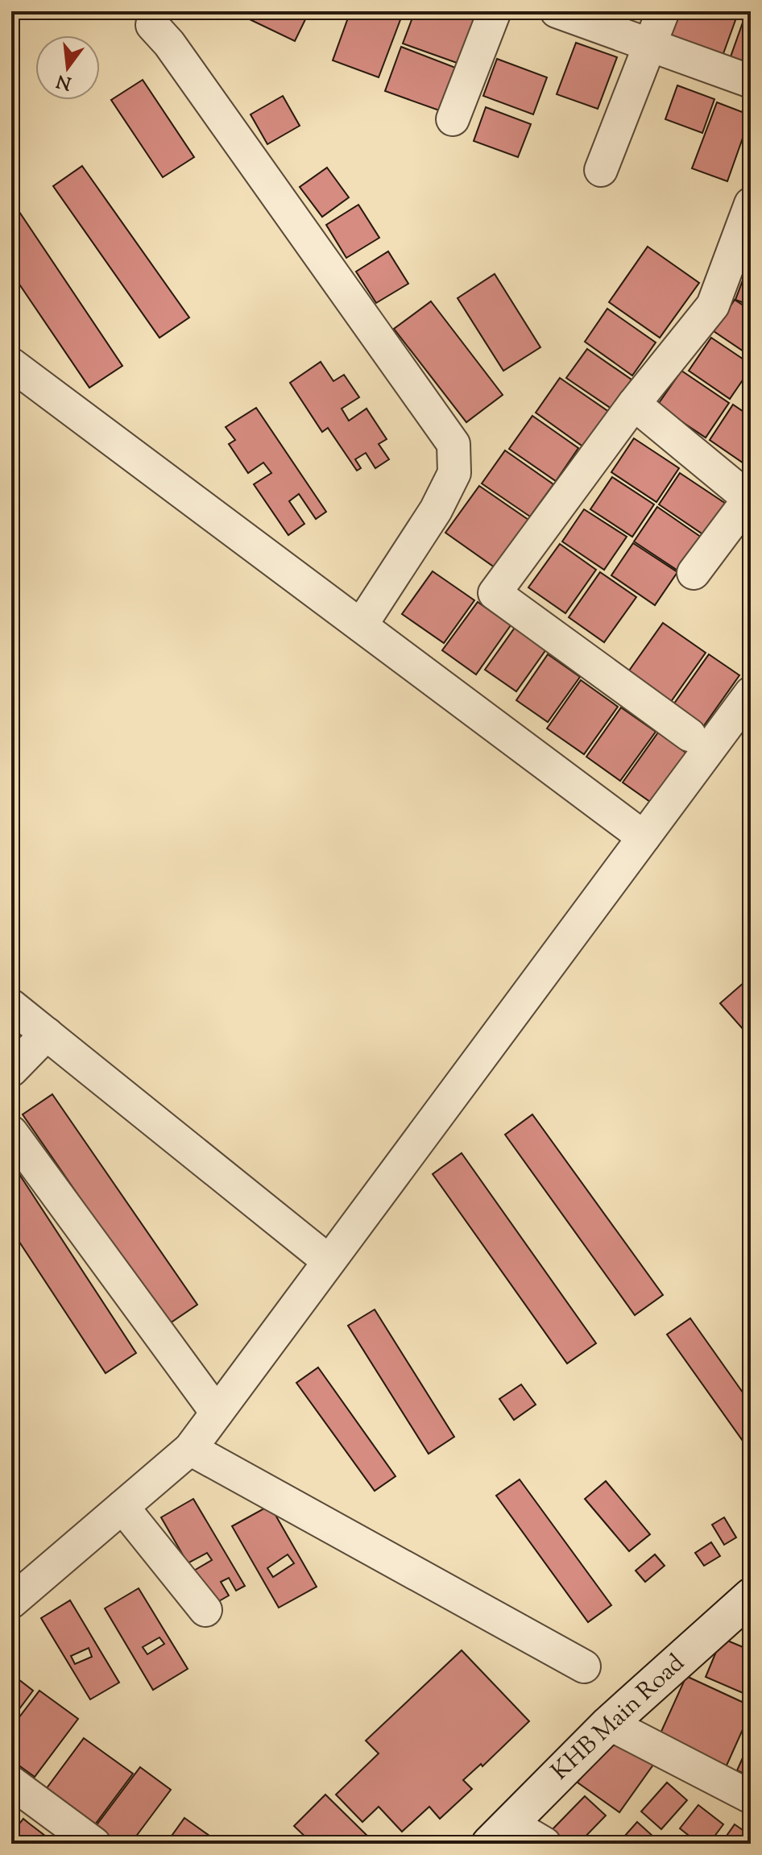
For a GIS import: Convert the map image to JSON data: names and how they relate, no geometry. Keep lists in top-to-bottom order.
{
  "streets": {
    "main road": ["KHB Main Road"]
  },
  "north": "bottom"
}
